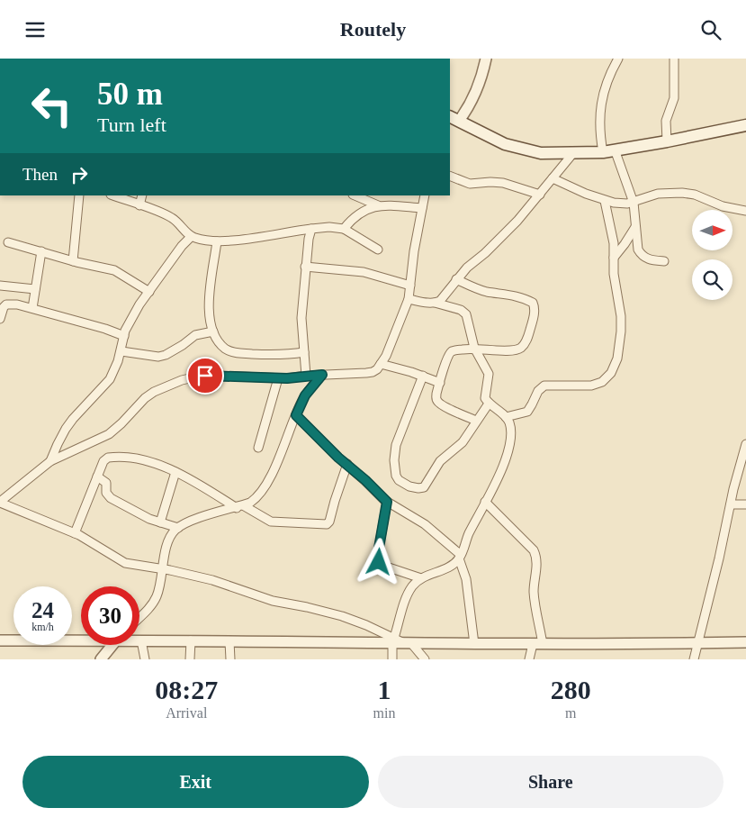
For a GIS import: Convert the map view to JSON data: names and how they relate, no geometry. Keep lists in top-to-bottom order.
{
  "north": "right",
  "page": {
    "header": "Routely",
    "turn": ["50 m", "Turn left"],
    "then": "Then",
    "speed": "24 km/h",
    "limit": "30",
    "eta": [
      "08:27",
      "Arrival",
      "1",
      "min",
      "280",
      "m"
    ],
    "buttons": ["Exit", "Share"]
  }
}
